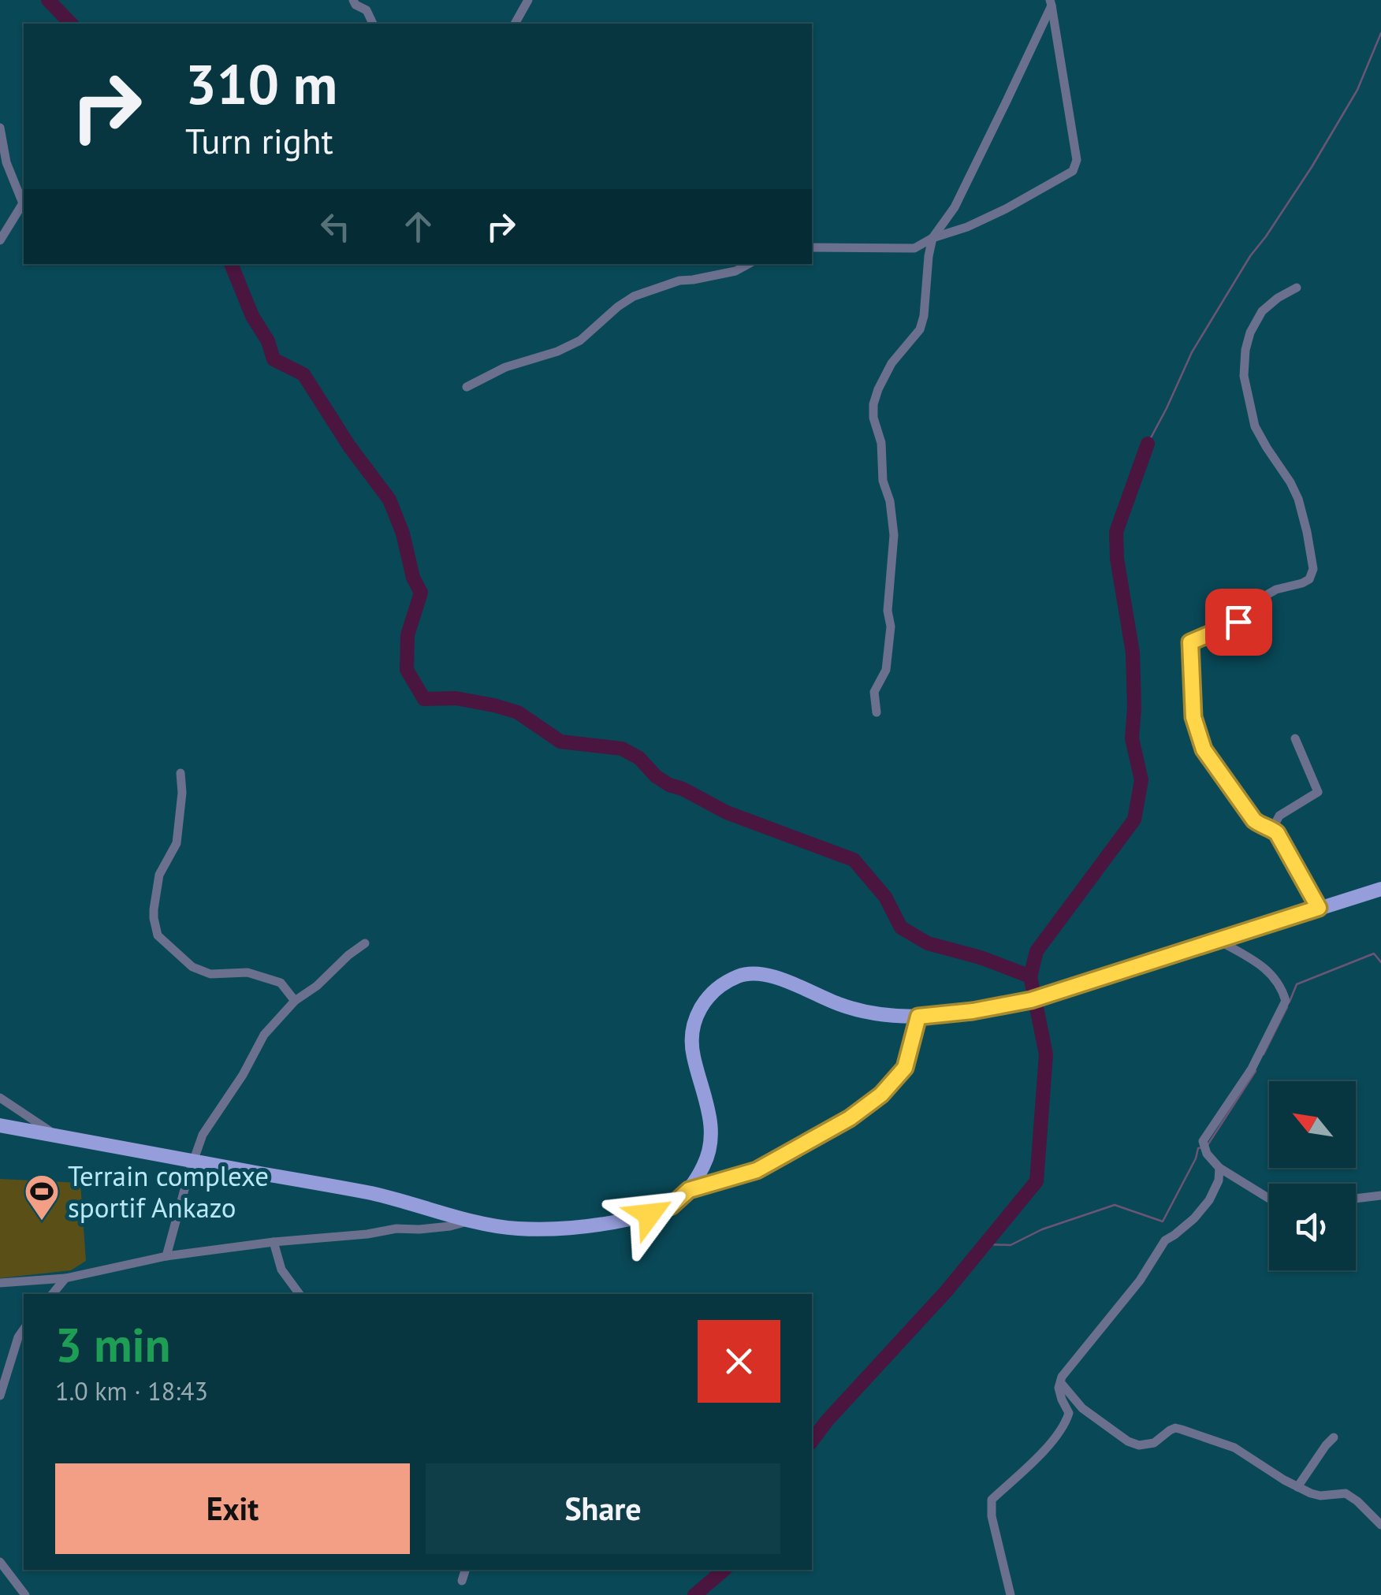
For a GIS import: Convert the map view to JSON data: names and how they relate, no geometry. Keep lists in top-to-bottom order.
{
  "places": {
    "sports": ["Terrain complexe sportif Ankazo"]
  },
  "north": "top left",
  "page": {
    "turn": ["310 m", "Turn right"],
    "heading": ["3 min", "1.0 km · 18:43"],
    "buttons": ["Exit", "Share"]
  }
}
